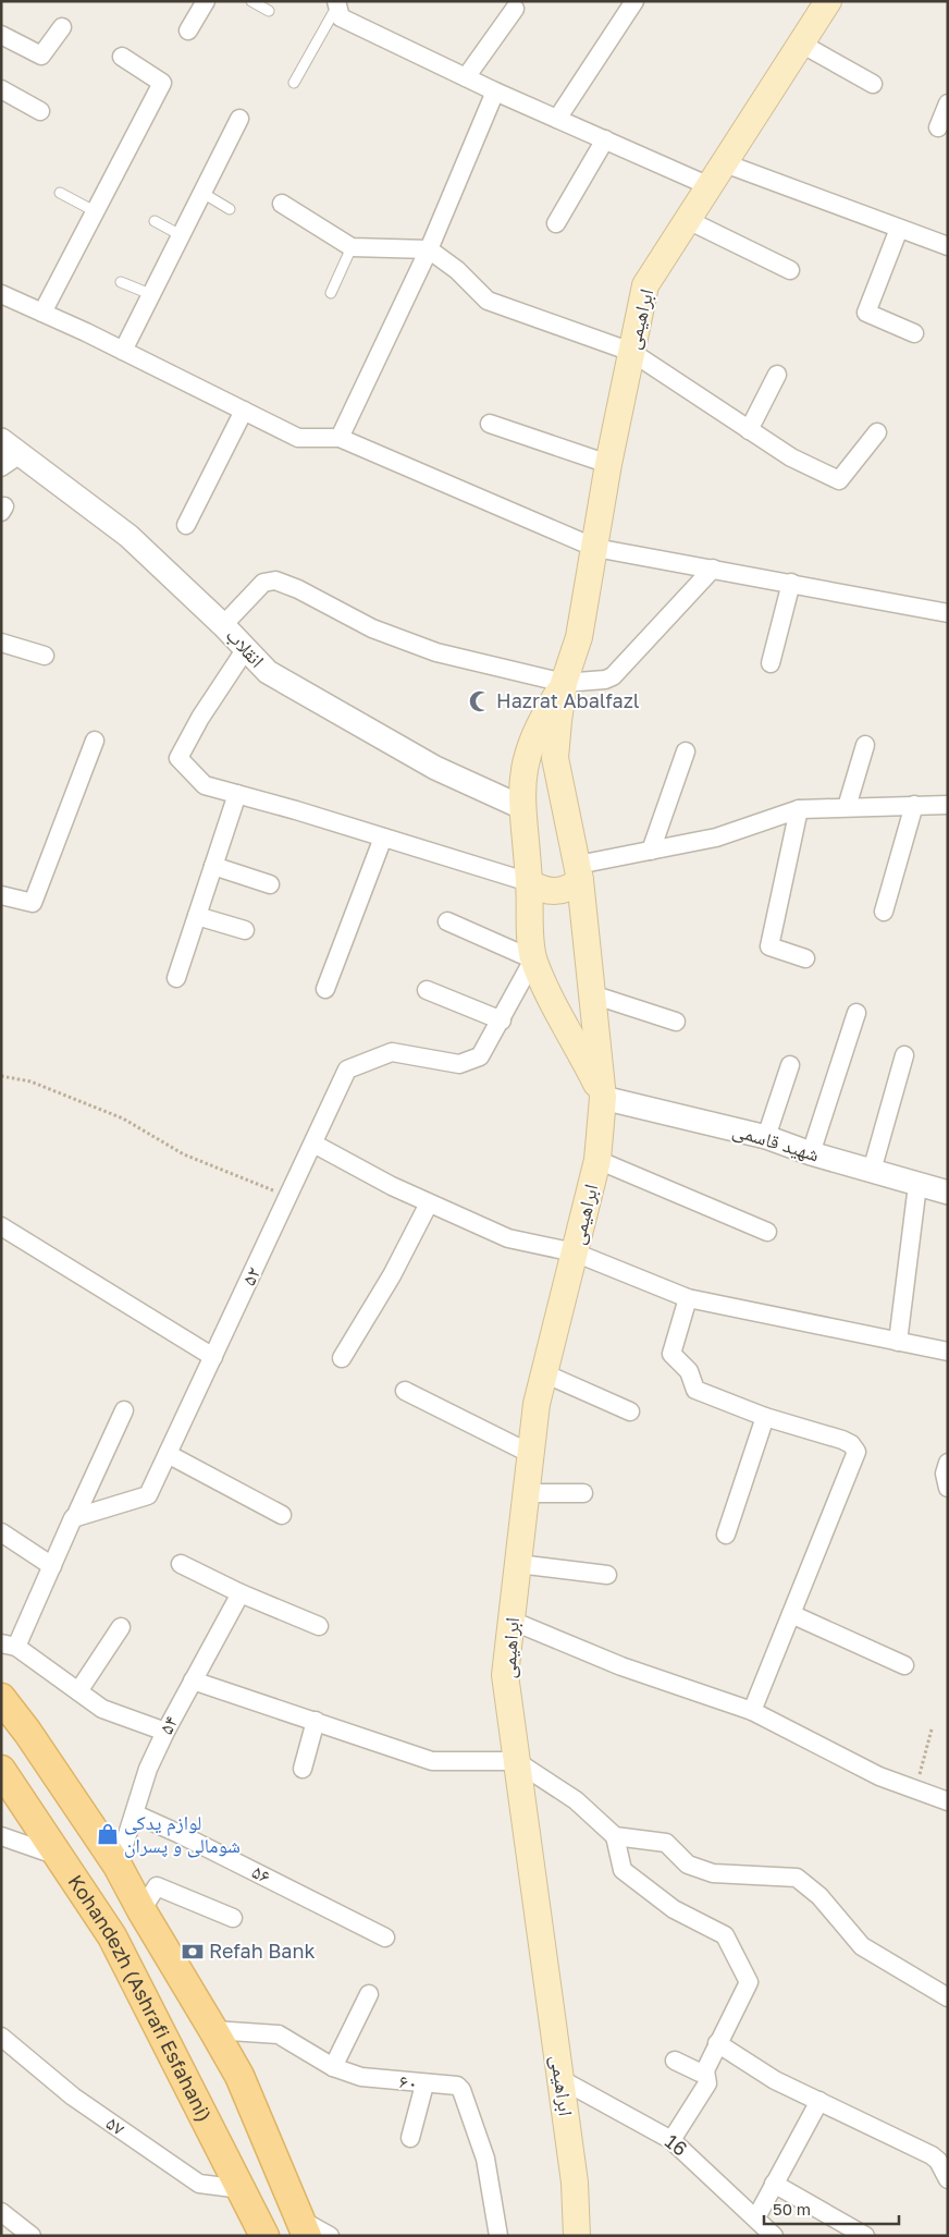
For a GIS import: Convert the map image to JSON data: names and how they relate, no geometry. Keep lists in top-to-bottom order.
{
  "streets": {
    "main road": ["ابراهیمی", "Kohandezh (Ashrafi Esfahani)"],
    "street": [
      "انقلاب",
      "شهید قاسمی",
      "۵۲",
      "۵۴",
      "۵۶",
      "۶۰",
      "۵۷",
      "16"
    ]
  },
  "crossings": [
    ["ابراهیمی", "شهید قاسمی"],
    ["ابراهیمی", "16"],
    ["۵۴", "۵۶"],
    ["Kohandezh (Ashrafi Esfahani)", "۵۷"]
  ],
  "places": {
    "mosque": ["Hazrat Abalfazl"],
    "shop": ["لوازم یدکی شومالی و پسران"],
    "bank": ["Refah Bank"]
  },
  "scale_bar": "50 m"
}
